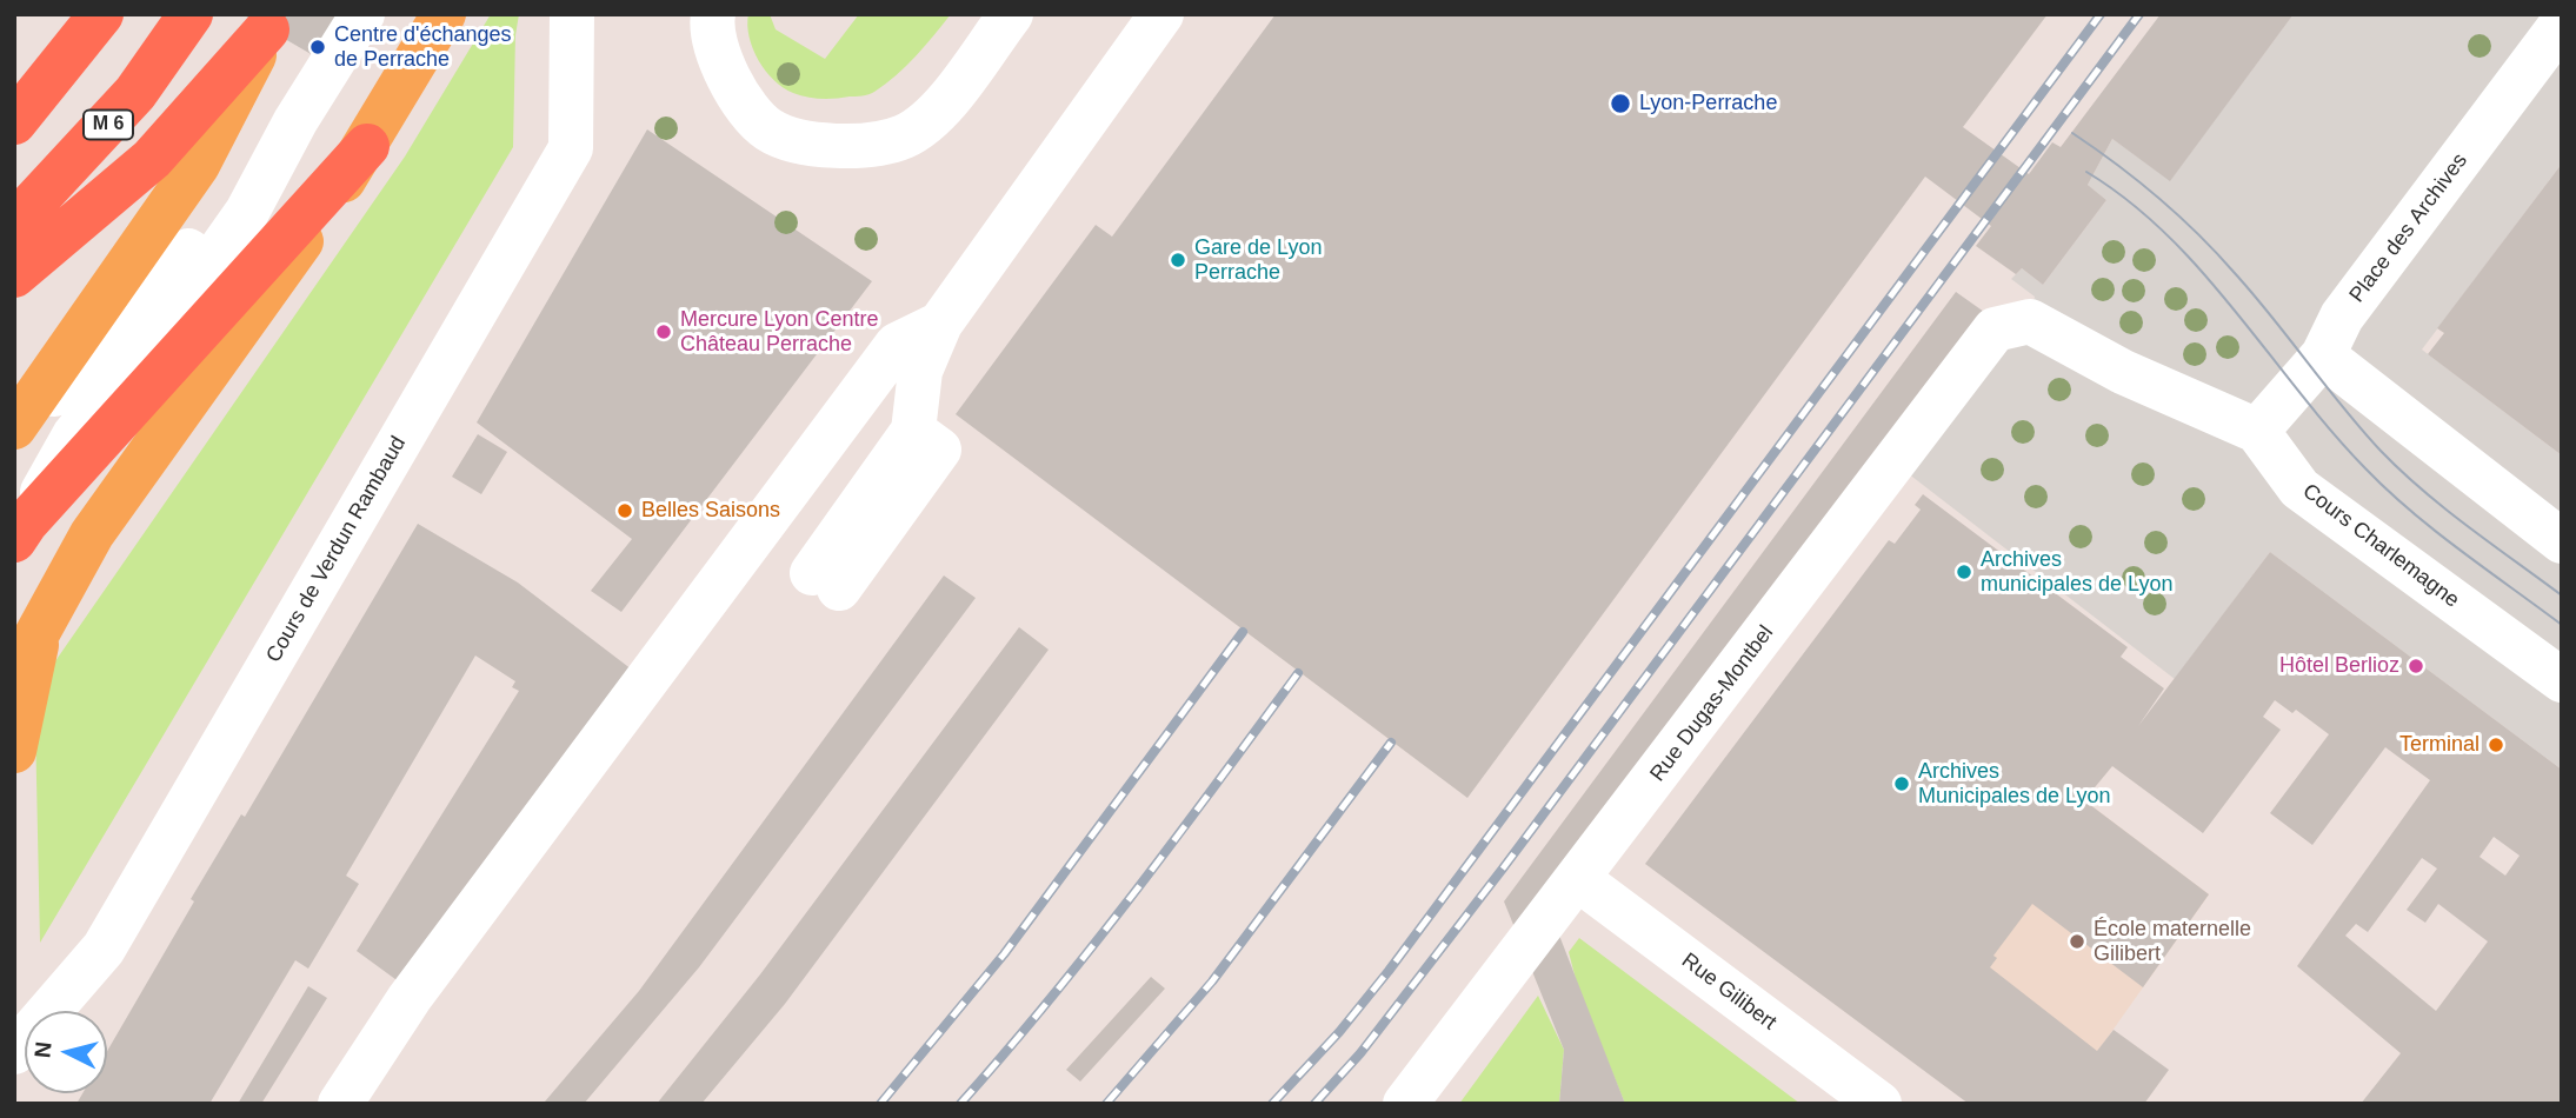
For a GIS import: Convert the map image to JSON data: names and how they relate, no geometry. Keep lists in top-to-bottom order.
{
  "streets": {
    "highway": ["M 6"],
    "street": [
      "Place des Archives",
      "Cours Charlemagne",
      "Cours de Verdun Rambaud",
      "Rue Dugas-Montbel",
      "Rue Gilibert"
    ]
  },
  "crossings": [
    ["Place des Archives", "Cours Charlemagne"],
    ["Place des Archives", "Rue Dugas-Montbel"],
    ["Cours Charlemagne", "Rue Dugas-Montbel"],
    ["Rue Dugas-Montbel", "Rue Gilibert"]
  ],
  "places": [
    "Centre d'échanges de Perrache",
    "Lyon-Perrache",
    "Gare de Lyon Perrache",
    "Mercure Lyon Centre Château Perrache",
    "Belles Saisons",
    "Archives municipales de Lyon",
    "Hôtel Berlioz",
    "Terminal",
    "Archives Municipales de Lyon",
    "École maternelle Gilibert"
  ],
  "north": "left"
}
